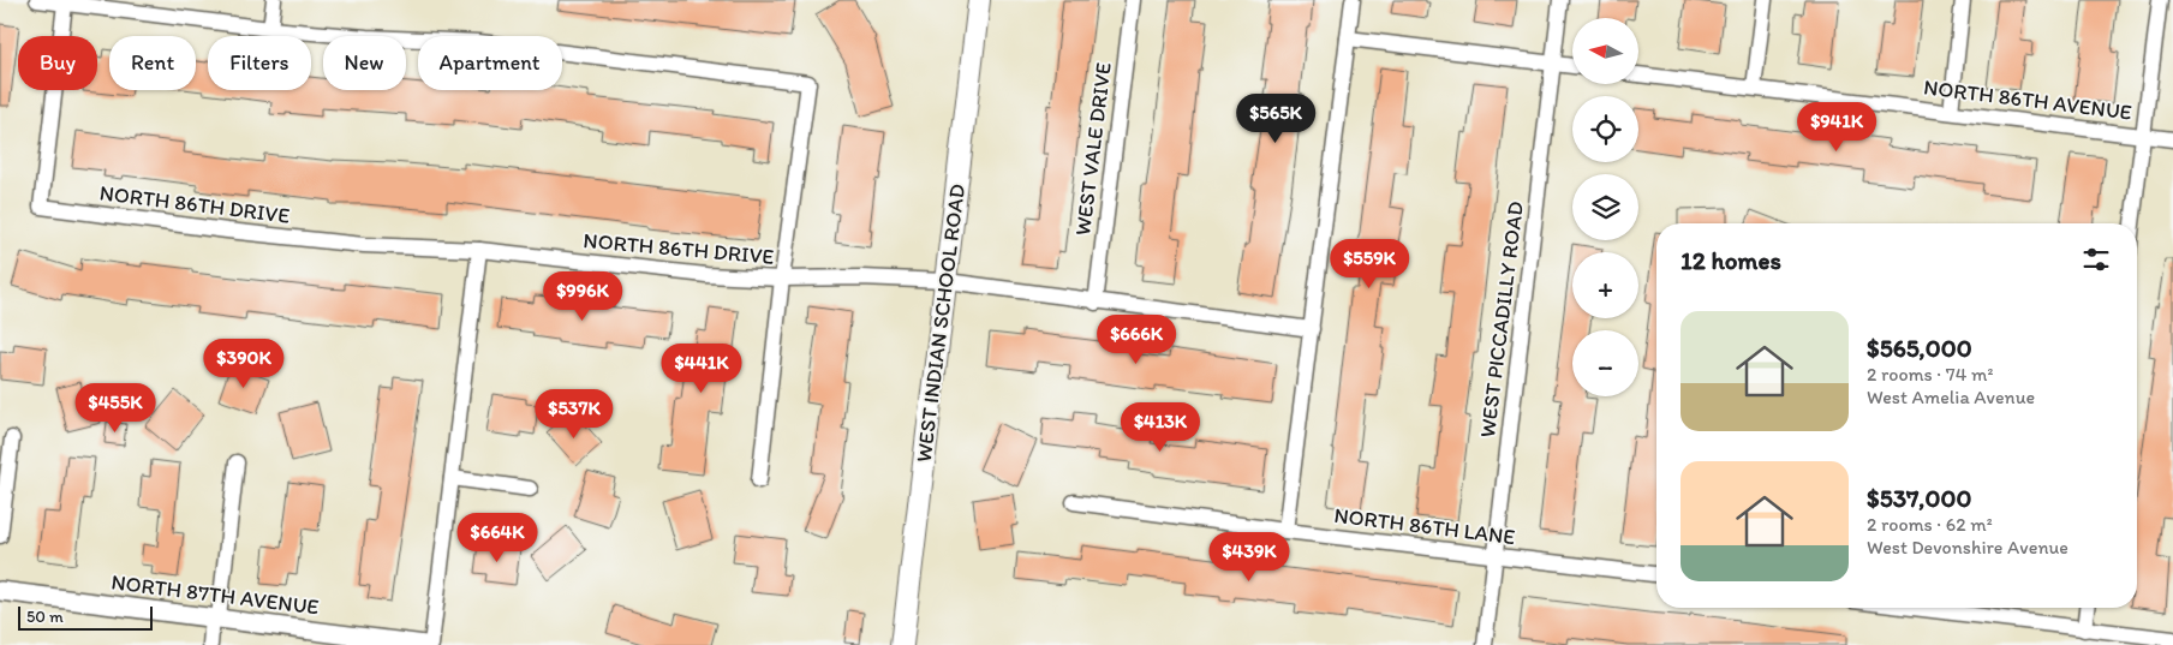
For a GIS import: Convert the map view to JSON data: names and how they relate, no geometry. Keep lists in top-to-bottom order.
{
  "streets": {
    "main road": ["WEST INDIAN SCHOOL ROAD"],
    "street": [
      "NORTH 86TH AVENUE",
      "WEST VALE DRIVE",
      "NORTH 86TH DRIVE",
      "WEST PICCADILLY ROAD",
      "NORTH 86TH LANE",
      "NORTH 87TH AVENUE"
    ]
  },
  "crossings": [
    ["WEST VALE DRIVE", "NORTH 86TH DRIVE"],
    ["NORTH 86TH DRIVE", "WEST INDIAN SCHOOL ROAD"],
    ["WEST PICCADILLY ROAD", "NORTH 86TH LANE"]
  ],
  "scale_bar": "50 m",
  "north": "left",
  "page": {
    "map_buttons": ["+", "−"],
    "chip": [
      "Buy",
      "Rent",
      "Filters",
      "New",
      "Apartment"
    ],
    "price": [
      "$565K",
      "$941K",
      "$559K",
      "$996K",
      "$666K",
      "$390K",
      "$441K",
      "$455K",
      "$537K",
      "$413K",
      "$664K",
      "$439K"
    ],
    "heading": "12 homes",
    "list": [
      {
        "name": "$565,000",
        "note": "2 rooms · 74 m² · West Amelia Avenue"
      },
      {
        "name": "$537,000",
        "note": "2 rooms · 62 m² · West Devonshire Avenue"
      }
    ],
    "scale": "50 m"
  }
}
